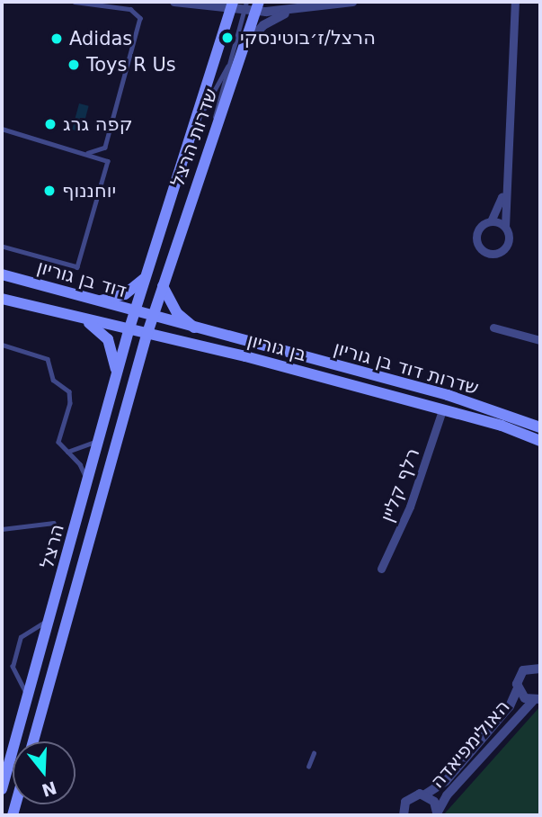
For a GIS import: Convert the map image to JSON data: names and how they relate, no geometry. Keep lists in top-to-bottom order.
{
  "streets": {
    "main road": [
      "שדרות הרצל",
      "דוד בן גוריון",
      "בן גוריון",
      "שדרות דוד בן גוריון",
      "הרצל"
    ],
    "street": ["רלף קליין", "האולימפיאדה"]
  },
  "crossings": [
    ["שדרות הרצל", "הרצל"],
    ["דוד בן גוריון", "שדרות דוד בן גוריון"],
    ["דוד בן גוריון", "הרצל"],
    ["בן גוריון", "רלף קליין"],
    ["בן גוריון", "הרצל"],
    ["שדרות דוד בן גוריון", "הרצל"]
  ],
  "places": [
    "הרצל/ז׳בוטינסקי",
    "Adidas",
    "Toys R Us",
    "קפה גרג",
    "יוחננוף"
  ],
  "north": "bottom"
}
